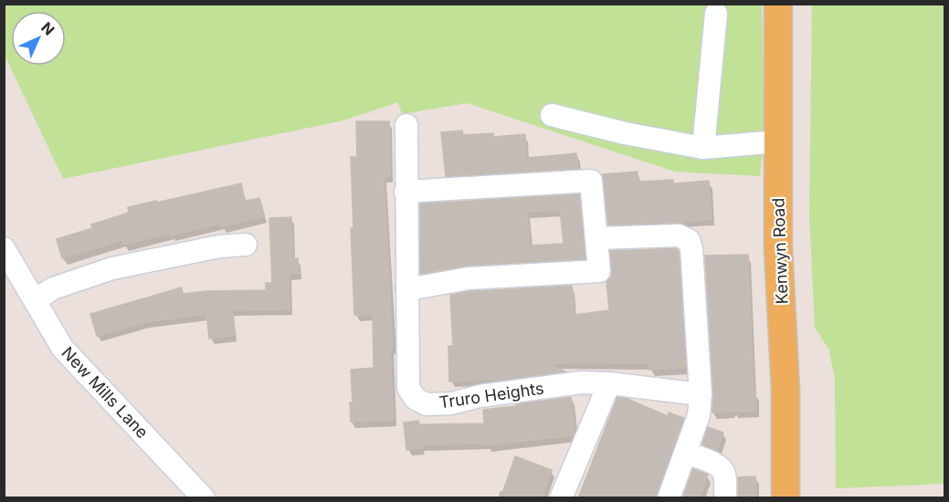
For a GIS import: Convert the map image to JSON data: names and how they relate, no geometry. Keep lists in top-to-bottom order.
{
  "streets": {
    "main road": ["Kenwyn Road"],
    "street": ["New Mills Lane", "Truro Heights"]
  },
  "north": "top right"
}
